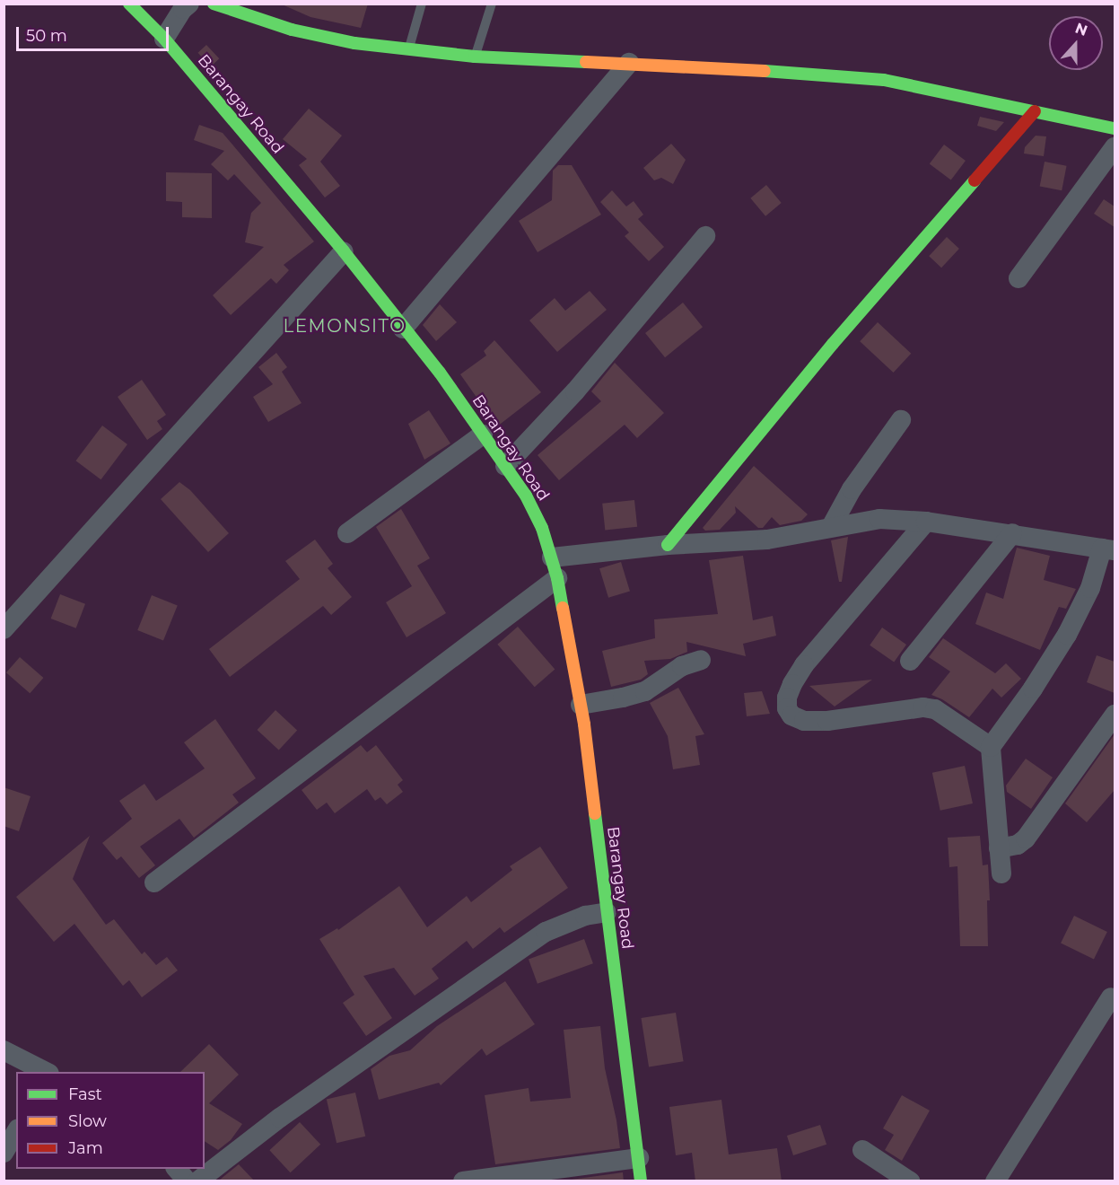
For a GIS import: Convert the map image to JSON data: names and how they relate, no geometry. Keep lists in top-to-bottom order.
{
  "streets": {
    "street": ["Barangay Road"]
  },
  "districts": ["LEMONSITO"],
  "legend": ["Fast", "Slow", "Jam"],
  "scale_bar": "50 m",
  "north": "top"
}
